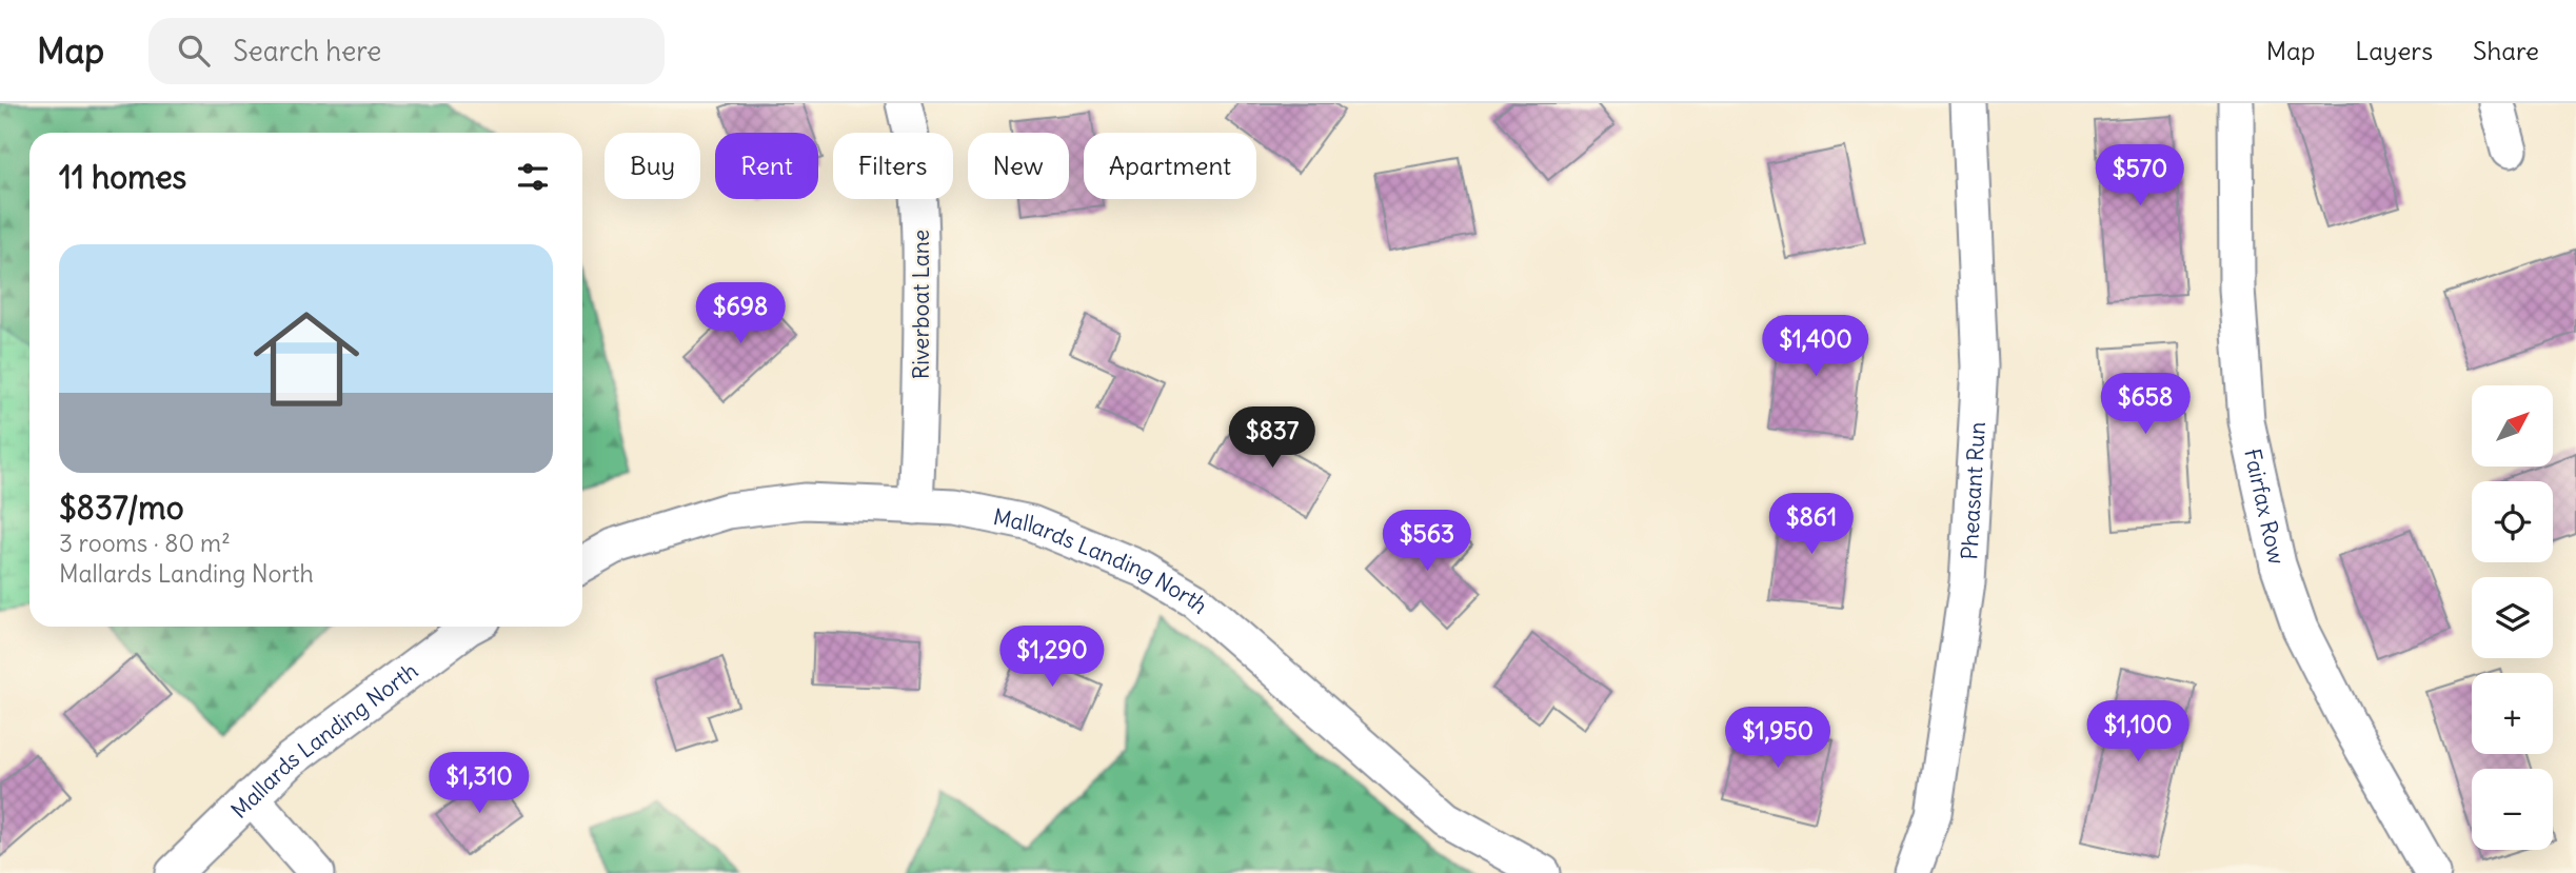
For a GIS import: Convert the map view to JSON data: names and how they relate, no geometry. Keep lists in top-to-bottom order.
{
  "streets": {
    "street": [
      "Riverboat Lane",
      "Pheasant Run",
      "Fairfax Row",
      "Mallards Landing North"
    ]
  },
  "crossings": [
    ["Riverboat Lane", "Mallards Landing North"]
  ],
  "north": "top right",
  "page": {
    "header": "Map",
    "search": "Search here",
    "nav": ["Map", "Layers", "Share"],
    "chip": [
      "Buy",
      "Rent",
      "Filters",
      "New",
      "Apartment"
    ],
    "heading": "11 homes",
    "price": [
      "$570",
      "$698",
      "$1,400",
      "$658",
      "$837",
      "$861",
      "$563",
      "$1,290",
      "$1,100",
      "$1,950",
      "$1,310"
    ],
    "list": [
      {
        "name": "$837/mo",
        "note": "3 rooms · 80 m² · Mallards Landing North"
      }
    ],
    "map_buttons": ["+", "−"]
  }
}
